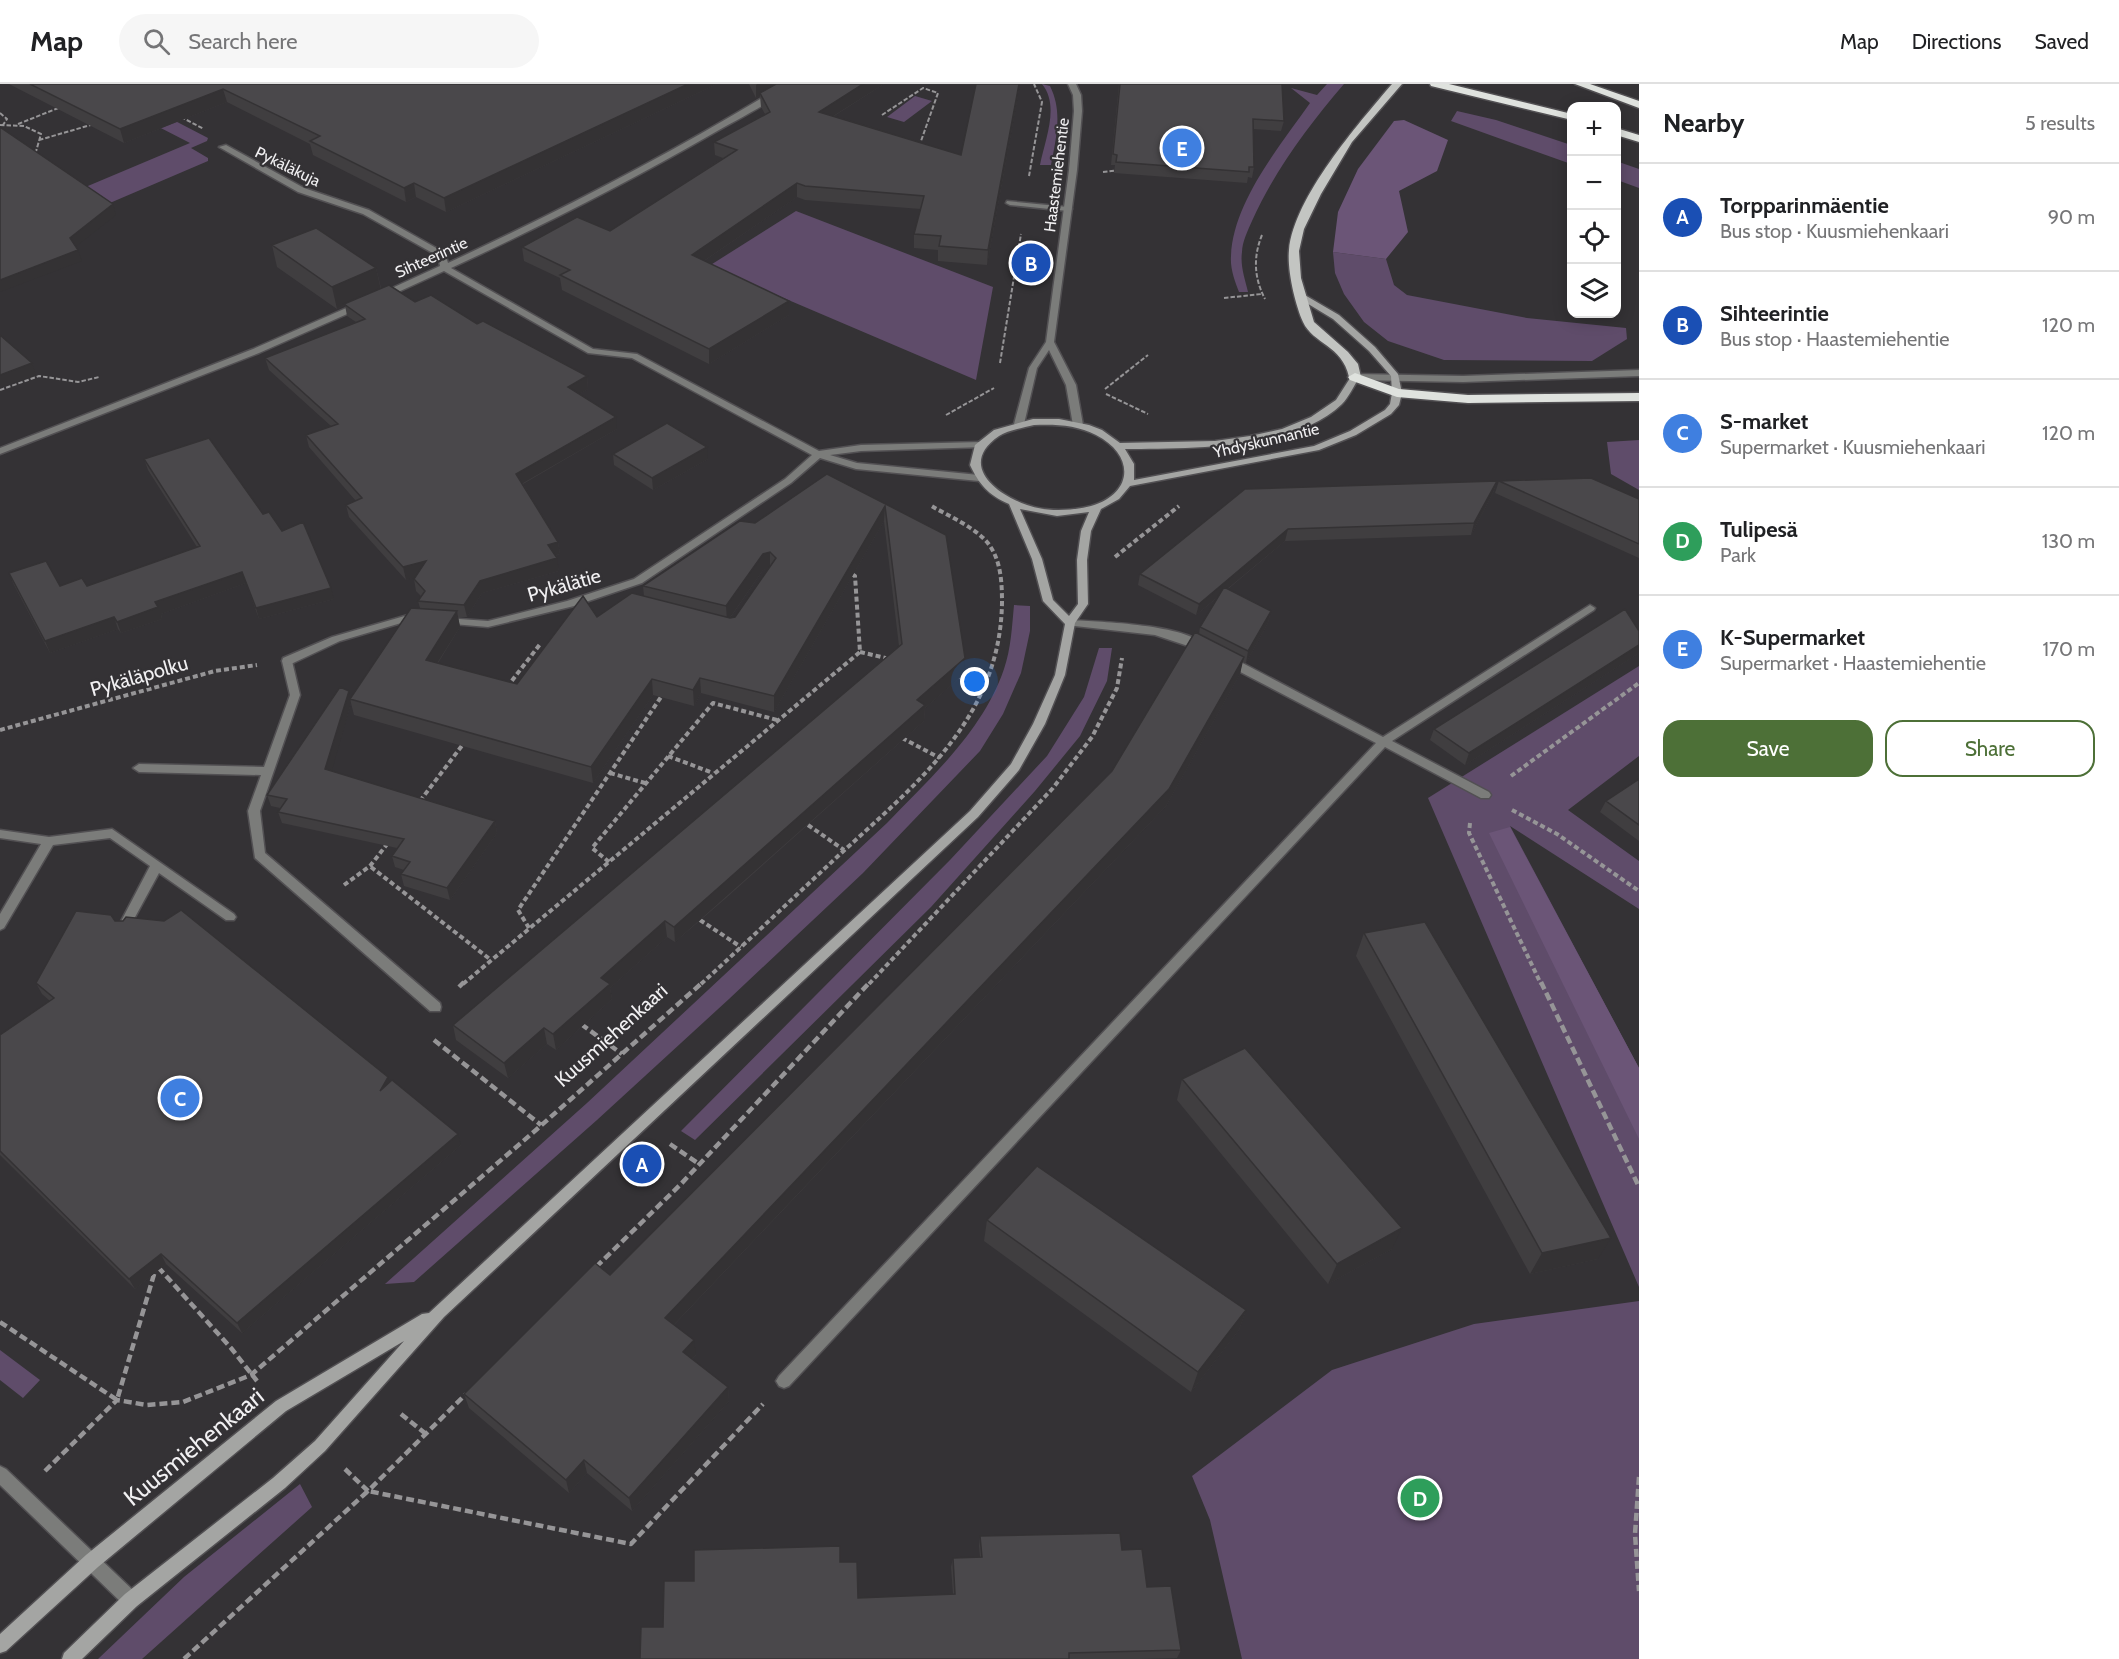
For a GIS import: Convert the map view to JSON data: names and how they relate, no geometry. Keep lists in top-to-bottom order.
{
  "streets": {
    "main road": ["Yhdyskunnantie", "Kuusmiehenkaari"],
    "street": [
      "Pykäläkuja",
      "Haastemiehentie",
      "Sihteerintie",
      "Pykälätie"
    ],
    "path": ["Pykäläpolku"]
  },
  "crossings": [
    ["Pykäläkuja", "Sihteerintie"],
    ["Haastemiehentie", "Yhdyskunnantie"],
    ["Haastemiehentie", "Kuusmiehenkaari"],
    ["Yhdyskunnantie", "Kuusmiehenkaari"],
    ["Pykälätie", "Pykäläpolku"]
  ],
  "page": {
    "header": "Map",
    "search": "Search here",
    "nav": ["Map", "Directions", "Saved"],
    "heading": ["Nearby", "5 results"],
    "map_buttons": ["+", "−"],
    "pins": [
      "E",
      "B",
      "C",
      "A",
      "D"
    ],
    "list": [
      {
        "mark": "A",
        "name": "Torpparinmäentie",
        "note": "Bus stop · Kuusmiehenkaari",
        "value": "90 m"
      },
      {
        "mark": "B",
        "name": "Sihteerintie",
        "note": "Bus stop · Haastemiehentie",
        "value": "120 m"
      },
      {
        "mark": "C",
        "name": "S-market",
        "note": "Supermarket · Kuusmiehenkaari",
        "value": "120 m"
      },
      {
        "mark": "D",
        "name": "Tulipesä",
        "note": "Park",
        "value": "130 m"
      },
      {
        "mark": "E",
        "name": "K-Supermarket",
        "note": "Supermarket · Haastemiehentie",
        "value": "170 m"
      }
    ],
    "buttons": ["Save", "Share"]
  }
}
